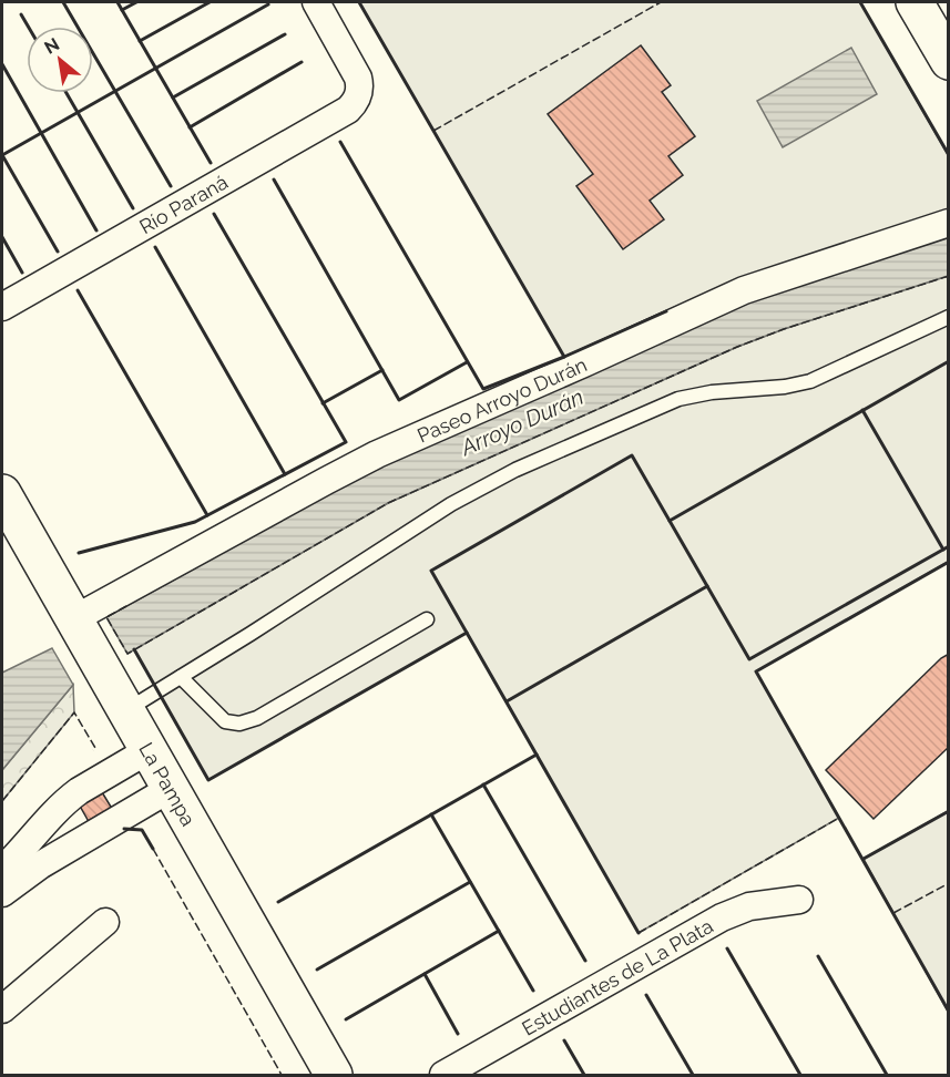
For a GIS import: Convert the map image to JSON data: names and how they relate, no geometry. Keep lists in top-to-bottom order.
{
  "streets": {
    "street": [
      "Río Paraná",
      "Paseo Arroyo Durán",
      "La Pampa",
      "Estudiantes de La Plata"
    ]
  },
  "crossings": [
    ["Paseo Arroyo Durán", "La Pampa"]
  ],
  "water": ["Arroyo Durán"],
  "north": "top left"
}
